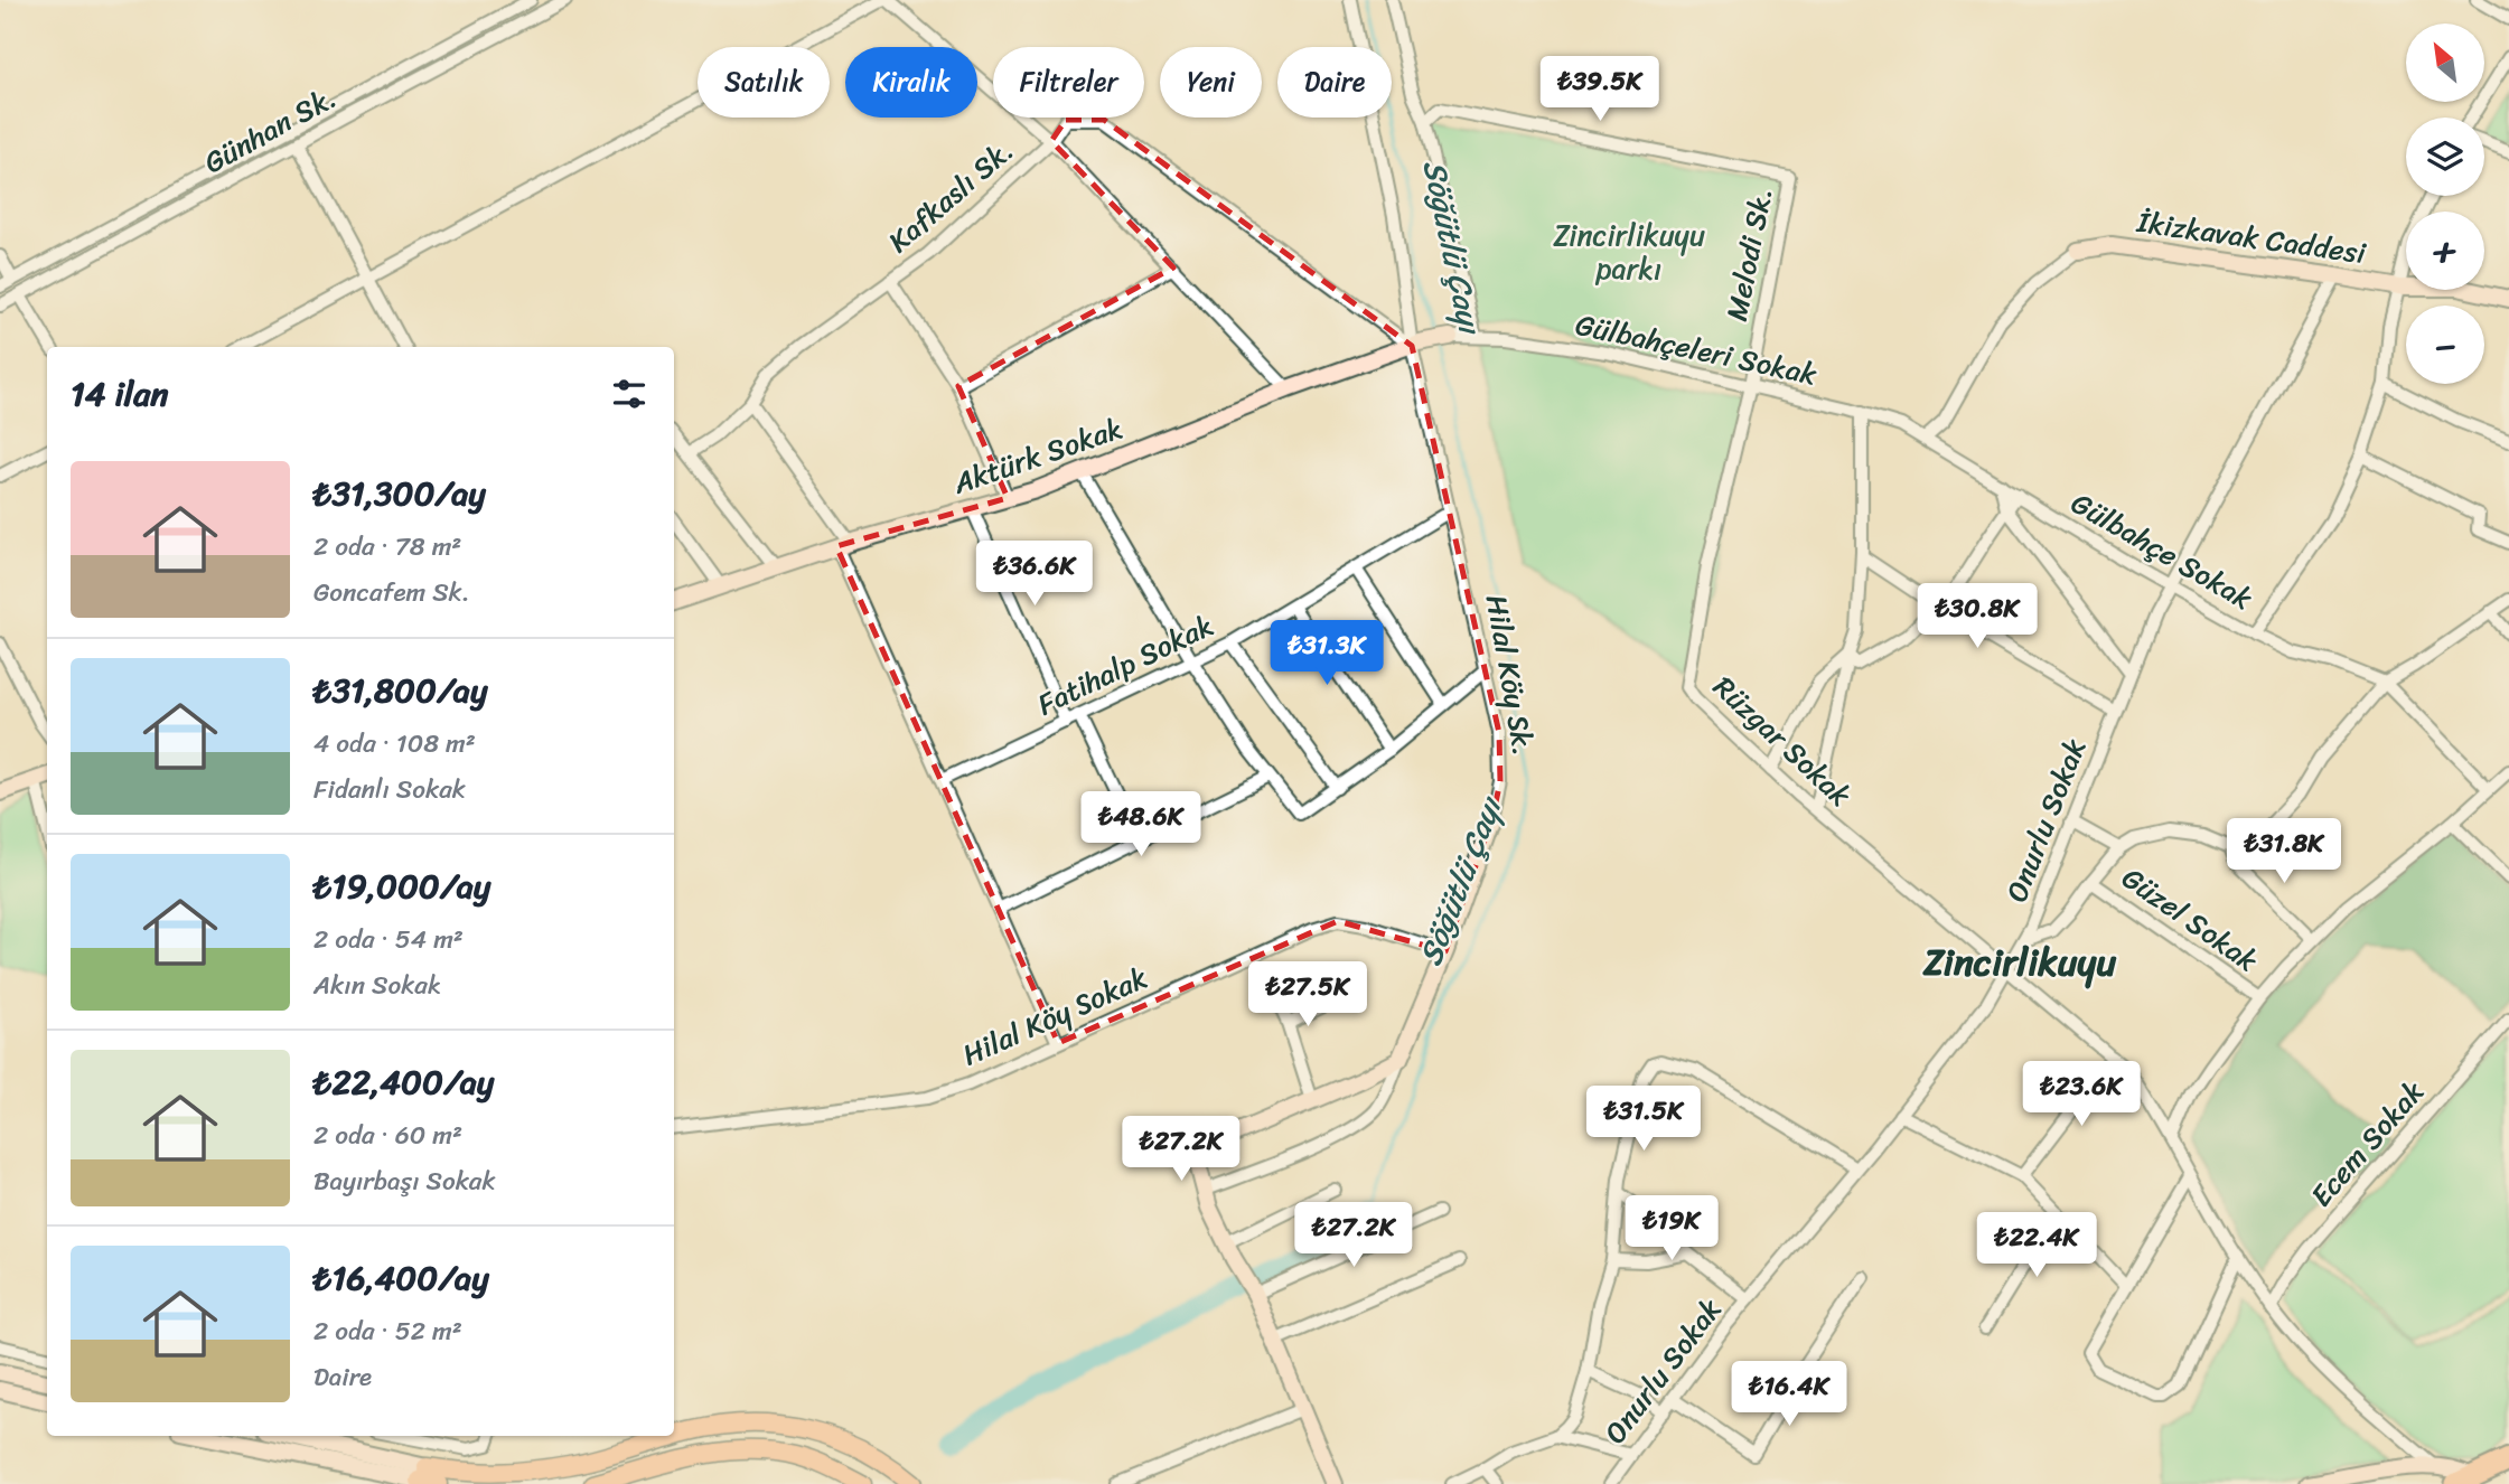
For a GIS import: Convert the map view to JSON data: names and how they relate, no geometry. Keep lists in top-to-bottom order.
{
  "streets": {
    "street": [
      "Günhan Sk.",
      "Kafkaslı Sk.",
      "İkizkavak Caddesi",
      "Melodi Sk.",
      "Gülbahçeleri Sokak",
      "Aktürk Sokak",
      "Gülbahçe Sokak",
      "Fatihalp Sokak",
      "Hilal Köy Sk.",
      "Rüzgar Sokak",
      "Onurlu Sokak",
      "Güzel Sokak",
      "Hilal Köy Sokak",
      "Ecem Sokak"
    ]
  },
  "crossings": [
    ["Kafkaslı Sk.", "Aktürk Sokak"],
    ["Kafkaslı Sk.", "Hilal Köy Sk."],
    ["İkizkavak Caddesi", "Onurlu Sokak"],
    ["Melodi Sk.", "Gülbahçeleri Sokak"],
    ["Melodi Sk.", "Rüzgar Sokak"],
    ["Gülbahçeleri Sokak", "Aktürk Sokak"],
    ["Gülbahçeleri Sokak", "Gülbahçe Sokak"],
    ["Gülbahçeleri Sokak", "Rüzgar Sokak"],
    ["Aktürk Sokak", "Hilal Köy Sk."],
    ["Gülbahçe Sokak", "Onurlu Sokak"],
    ["Fatihalp Sokak", "Hilal Köy Sk."],
    ["Hilal Köy Sk.", "Hilal Köy Sokak"],
    ["Rüzgar Sokak", "Onurlu Sokak"],
    ["Rüzgar Sokak", "Ecem Sokak"]
  ],
  "districts": ["Zincirlikuyu"],
  "water": ["Söğütlü Çayı"],
  "parks": ["Zincirlikuyu parkı"],
  "north": "top left",
  "page": {
    "map_buttons": ["+", "−"],
    "chip": [
      "Satılık",
      "Kiralık",
      "Filtreler",
      "Yeni",
      "Daire"
    ],
    "price": [
      "₺39.5K",
      "₺36.6K",
      "₺30.8K",
      "₺31.3K",
      "₺48.6K",
      "₺31.8K",
      "₺27.5K",
      "₺23.6K",
      "₺31.5K",
      "₺27.2K",
      "₺19K",
      "₺27.2K",
      "₺22.4K",
      "₺16.4K"
    ],
    "heading": "14 ilan",
    "list": [
      {
        "name": "₺31,300/ay",
        "note": "2 oda · 78 m² · Goncafem Sk."
      },
      {
        "name": "₺31,800/ay",
        "note": "4 oda · 108 m² · Fidanlı Sokak"
      },
      {
        "name": "₺19,000/ay",
        "note": "2 oda · 54 m² · Akın Sokak"
      },
      {
        "name": "₺22,400/ay",
        "note": "2 oda · 60 m² · Bayırbaşı Sokak"
      },
      {
        "name": "₺16,400/ay",
        "note": "2 oda · 52 m² · Daire"
      }
    ]
  }
}
